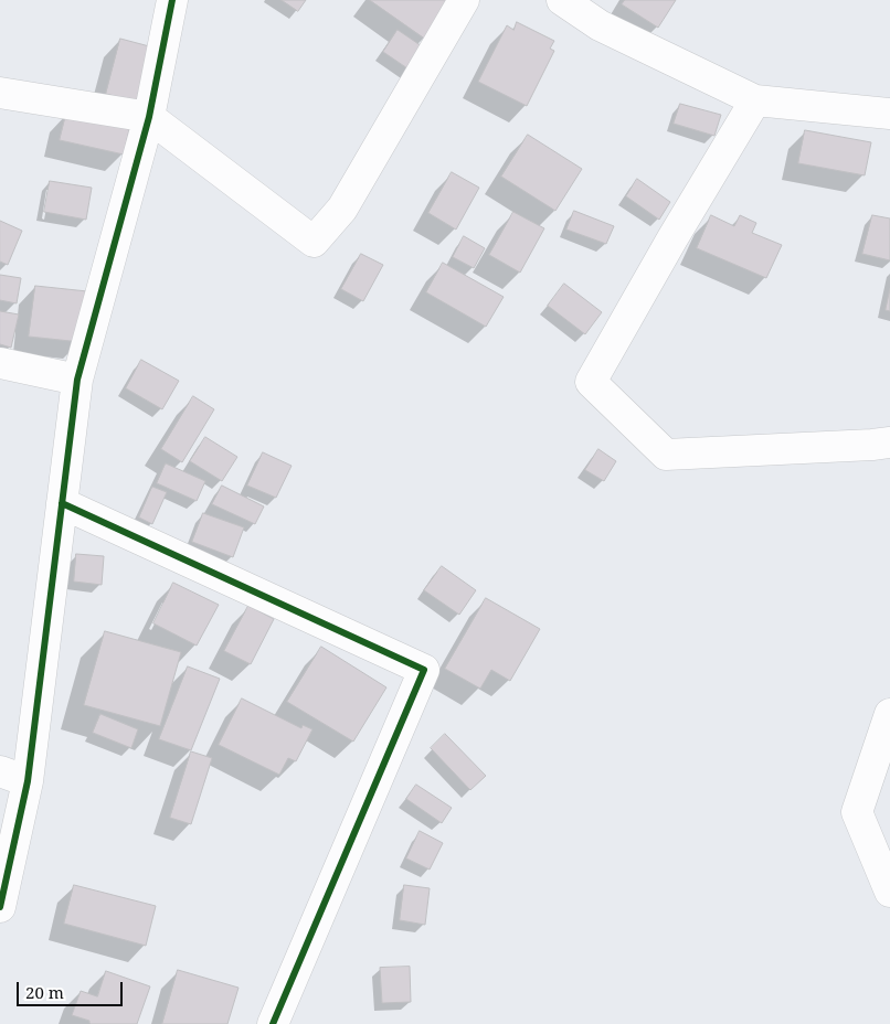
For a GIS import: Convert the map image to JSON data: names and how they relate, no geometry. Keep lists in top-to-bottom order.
{
  "scale_bar": "20 m"
}
